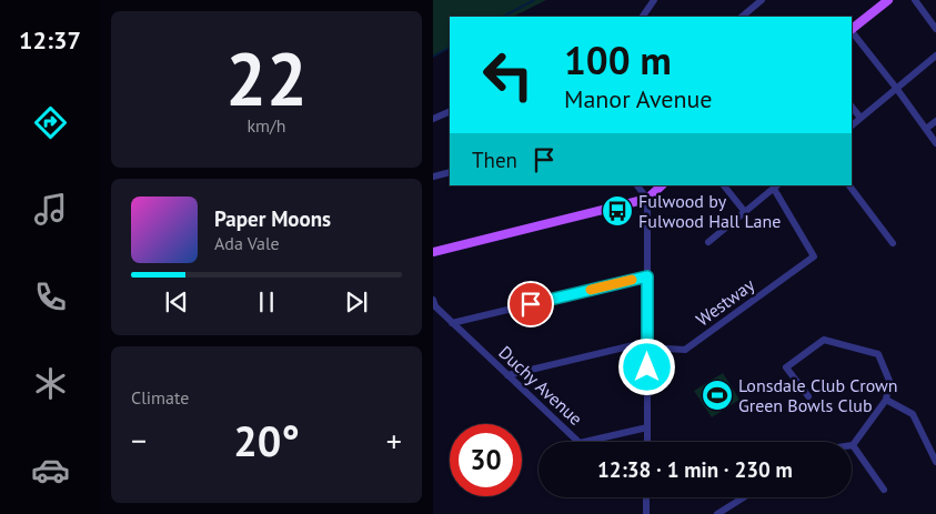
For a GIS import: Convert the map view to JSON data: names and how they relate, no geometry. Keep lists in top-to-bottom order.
{
  "streets": {
    "street": ["Westway", "Duchy Avenue"]
  },
  "crossings": [
    ["Westway", "Duchy Avenue"]
  ],
  "places": {
    "bus stop": ["Fulwood by Fulwood Hall Lane"],
    "sports": ["Lonsdale Club Crown Green Bowls Club"]
  },
  "page": {
    "tabs": "12:37",
    "tile": [
      ["22", "km/h"],
      "Climate"
    ],
    "turn": ["100 m", "Manor Avenue"],
    "then": "Then",
    "song": ["Paper Moons", "Ada Vale"],
    "heat": ["−", "20°", "+"],
    "limit": "30",
    "trip": "12:38 · 1 min · 230 m"
  }
}
